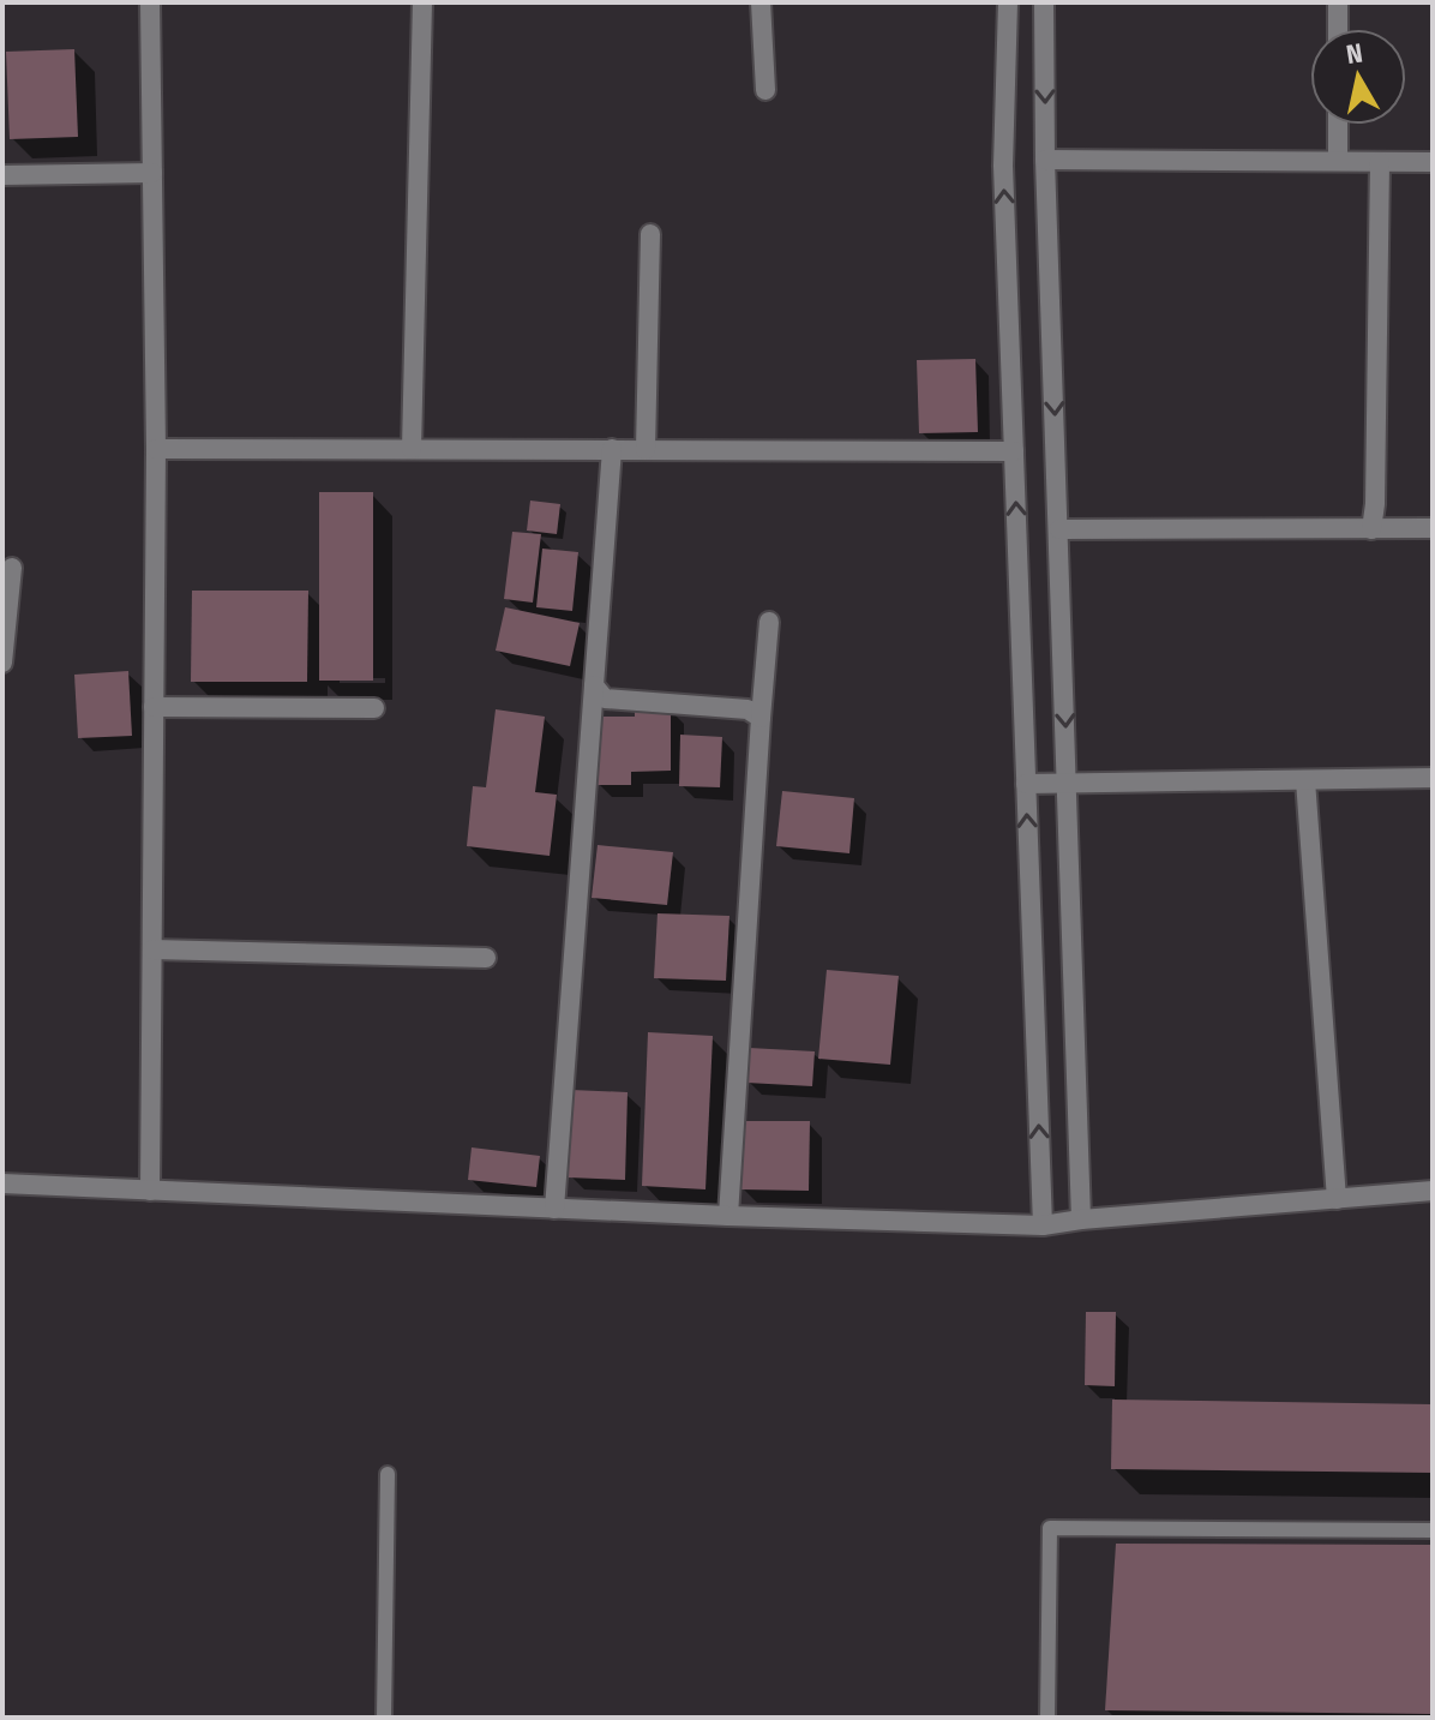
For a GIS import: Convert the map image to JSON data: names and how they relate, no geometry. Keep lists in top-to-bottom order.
{
  "north": "top"
}
